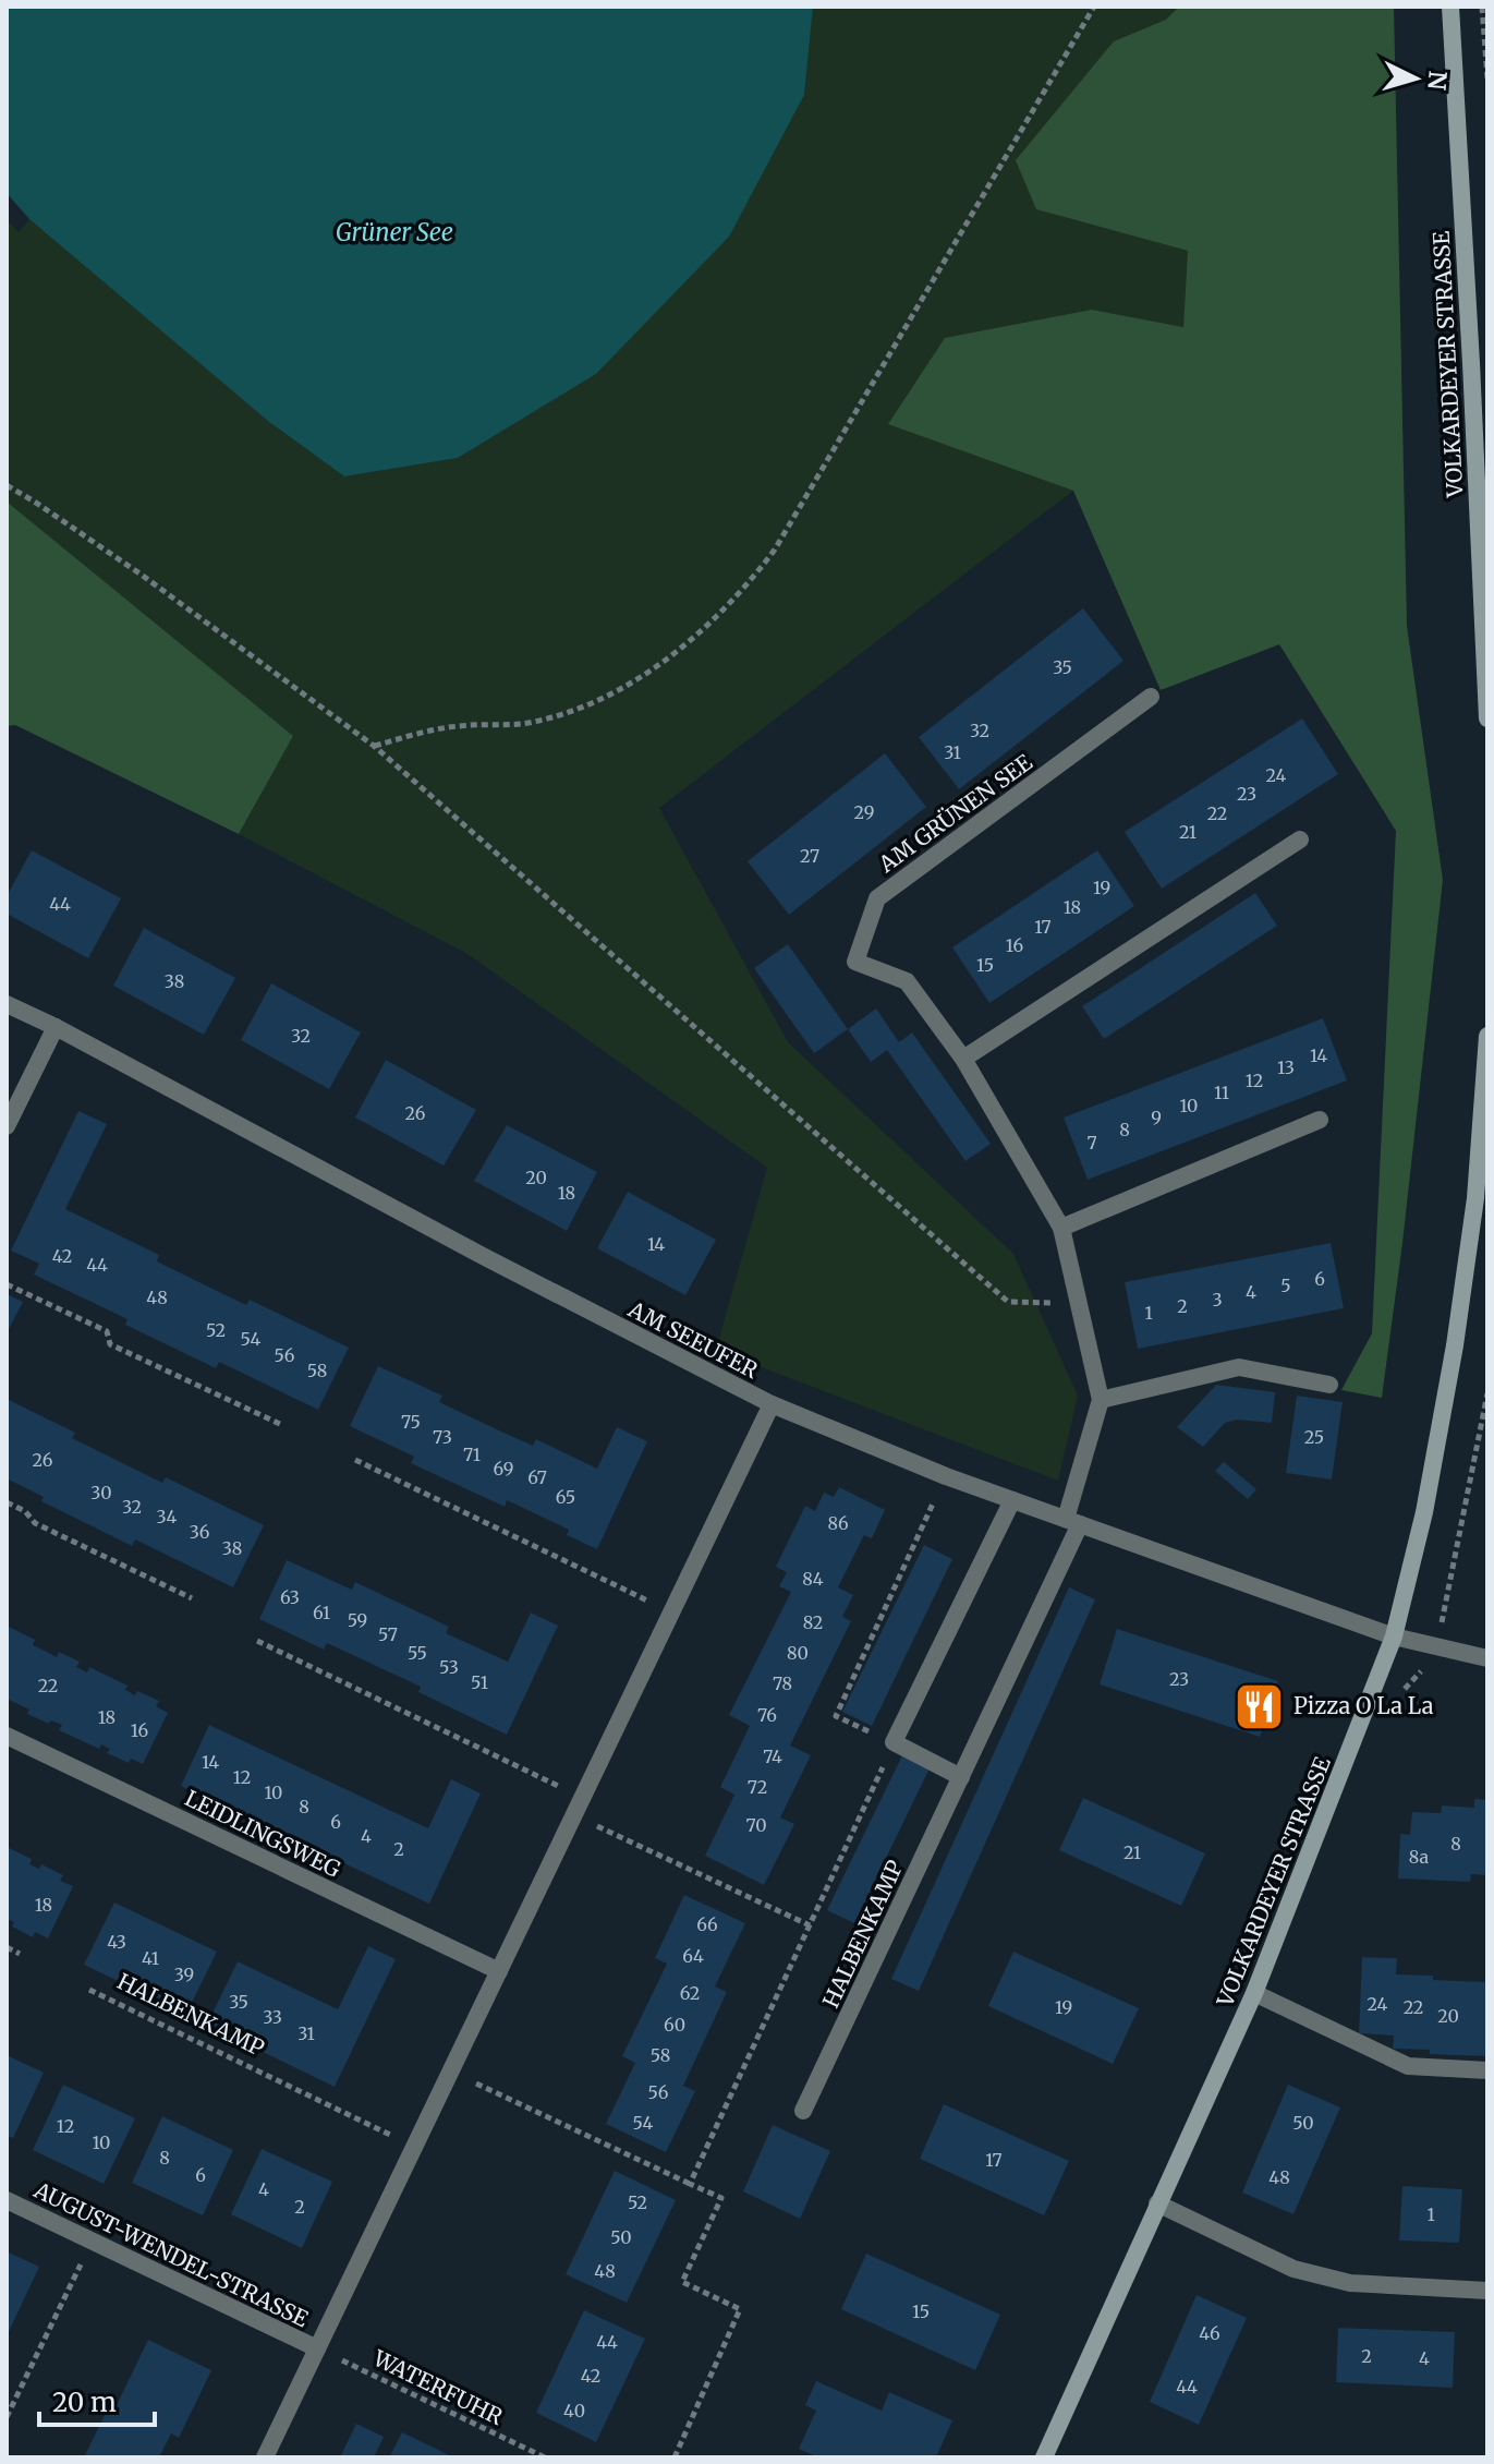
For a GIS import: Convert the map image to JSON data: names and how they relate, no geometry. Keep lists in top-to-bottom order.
{
  "streets": {
    "main road": ["VOLKARDEYER STRASSE"],
    "street": [
      "AM GRÜNEN SEE",
      "AM SEEUFER",
      "LEIDLINGSWEG",
      "HALBENKAMP",
      "AUGUST-WENDEL-STRASSE"
    ],
    "path": ["WATERFUHR"]
  },
  "crossings": [
    ["VOLKARDEYER STRASSE", "AM SEEUFER"],
    ["AM GRÜNEN SEE", "AM SEEUFER"],
    ["AM GRÜNEN SEE", "HALBENKAMP"],
    ["AM SEEUFER", "HALBENKAMP"],
    ["AUGUST-WENDEL-STRASSE", "WATERFUHR"]
  ],
  "water": ["Grüner See"],
  "places": {
    "restaurant": ["Pizza O La La"]
  },
  "house_numbers": [
    "35",
    "32",
    "31",
    "24",
    "23",
    "29",
    "22",
    "21",
    "27",
    "19",
    "44",
    "18",
    "17",
    "16",
    "15",
    "38",
    "32",
    "14",
    "13",
    "12",
    "11",
    "10",
    "26",
    "9",
    "8",
    "7",
    "20",
    "18",
    "14",
    "42",
    "44",
    "6",
    "5",
    "4",
    "48",
    "3",
    "2",
    "1",
    "52",
    "54",
    "56",
    "58",
    "75",
    "73",
    "25",
    "71",
    "26",
    "69",
    "67",
    "30",
    "65",
    "32",
    "34",
    "86",
    "36",
    "38",
    "84",
    "63",
    "61",
    "59",
    "82",
    "57",
    "55",
    "80",
    "53",
    "23",
    "51",
    "78",
    "22",
    "76",
    "18",
    "16",
    "74",
    "14",
    "12",
    "72",
    "10",
    "8",
    "6",
    "70",
    "4",
    "8",
    "2",
    "21",
    "8a",
    "18",
    "66",
    "43",
    "64",
    "41",
    "39",
    "62",
    "35",
    "24",
    "19",
    "22",
    "20",
    "33",
    "60",
    "31",
    "58",
    "56",
    "54",
    "50",
    "12",
    "10",
    "8",
    "17",
    "6",
    "48",
    "4",
    "52",
    "2",
    "1",
    "50",
    "48",
    "15",
    "46",
    "44",
    "2",
    "4",
    "42",
    "44",
    "40"
  ],
  "scale_bar": "20 m",
  "north": "right"
}
